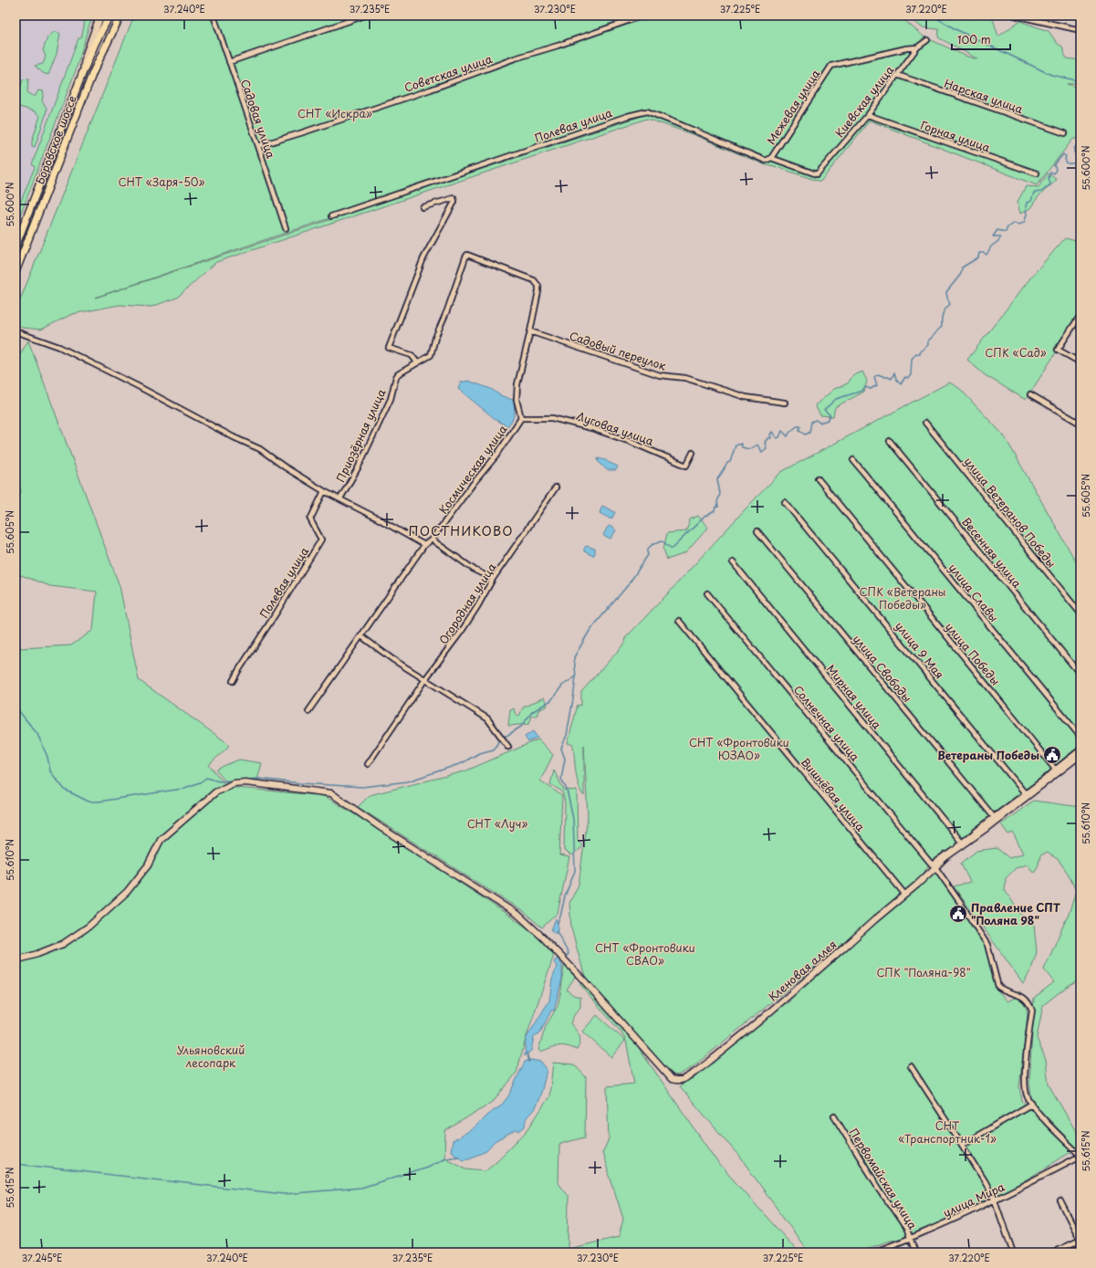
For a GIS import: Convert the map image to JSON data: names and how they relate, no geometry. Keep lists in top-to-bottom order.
{
  "streets": {
    "main road": ["Боровское шоссе"],
    "street": [
      "Советская улица",
      "Нарская улица",
      "Киевская улица",
      "Межевая улица",
      "Садовая улица",
      "Полевая улица",
      "Горная улица",
      "Садовый переулок",
      "Луговая улица",
      "Приозёрная улица",
      "Космическая улица",
      "улица Ветеранов Победы",
      "Весенняя улица",
      "улица Славы",
      "Огородная улица",
      "улица 9 Мая",
      "улица Победы",
      "улица Свободы",
      "Мирная улица",
      "Солнечная улица",
      "Вишнёвая улица",
      "Кленовая аллея",
      "Первомайская улица",
      "улица Мира"
    ]
  },
  "crossings": [
    ["Советская улица", "Садовая улица"],
    ["Нарская улица", "Киевская улица"],
    ["Киевская улица", "Межевая улица"],
    ["Киевская улица", "Полевая улица"],
    ["Киевская улица", "Горная улица"],
    ["Межевая улица", "Полевая улица"],
    ["Садовый переулок", "Космическая улица"],
    ["Луговая улица", "Космическая улица"],
    ["Приозёрная улица", "Космическая улица"],
    ["улица Победы", "Кленовая аллея"],
    ["Солнечная улица", "Кленовая аллея"],
    ["Вишнёвая улица", "Кленовая аллея"],
    ["Первомайская улица", "улица Мира"]
  ],
  "districts": ["ПОСТНИКОВО"],
  "parks": [
    "СНТ «Искра»",
    "СНТ «Заря-50»",
    "СПК «Сад»",
    "СПК «Ветераны Победы»",
    "СНТ «Фронтовики ЮЗАО»",
    "СНТ «Луч»",
    "СНТ «Фронтовики СВАО»",
    "СПК \"Поляна-98\"",
    "Ульяновский лесопарк",
    "СНТ «Транспортник-1»"
  ],
  "places": {
    "public building": ["Ветераны Победы", "Правление СПТ \"Поляна 98\""]
  },
  "scale_bar": "100 m",
  "coordinates": [
    "37.240°E",
    "37.235°E",
    "37.230°E",
    "37.225°E",
    "37.220°E",
    "55.600°N",
    "55.605°N",
    "55.610°N",
    "55.615°N",
    "37.245°E"
  ]
}
